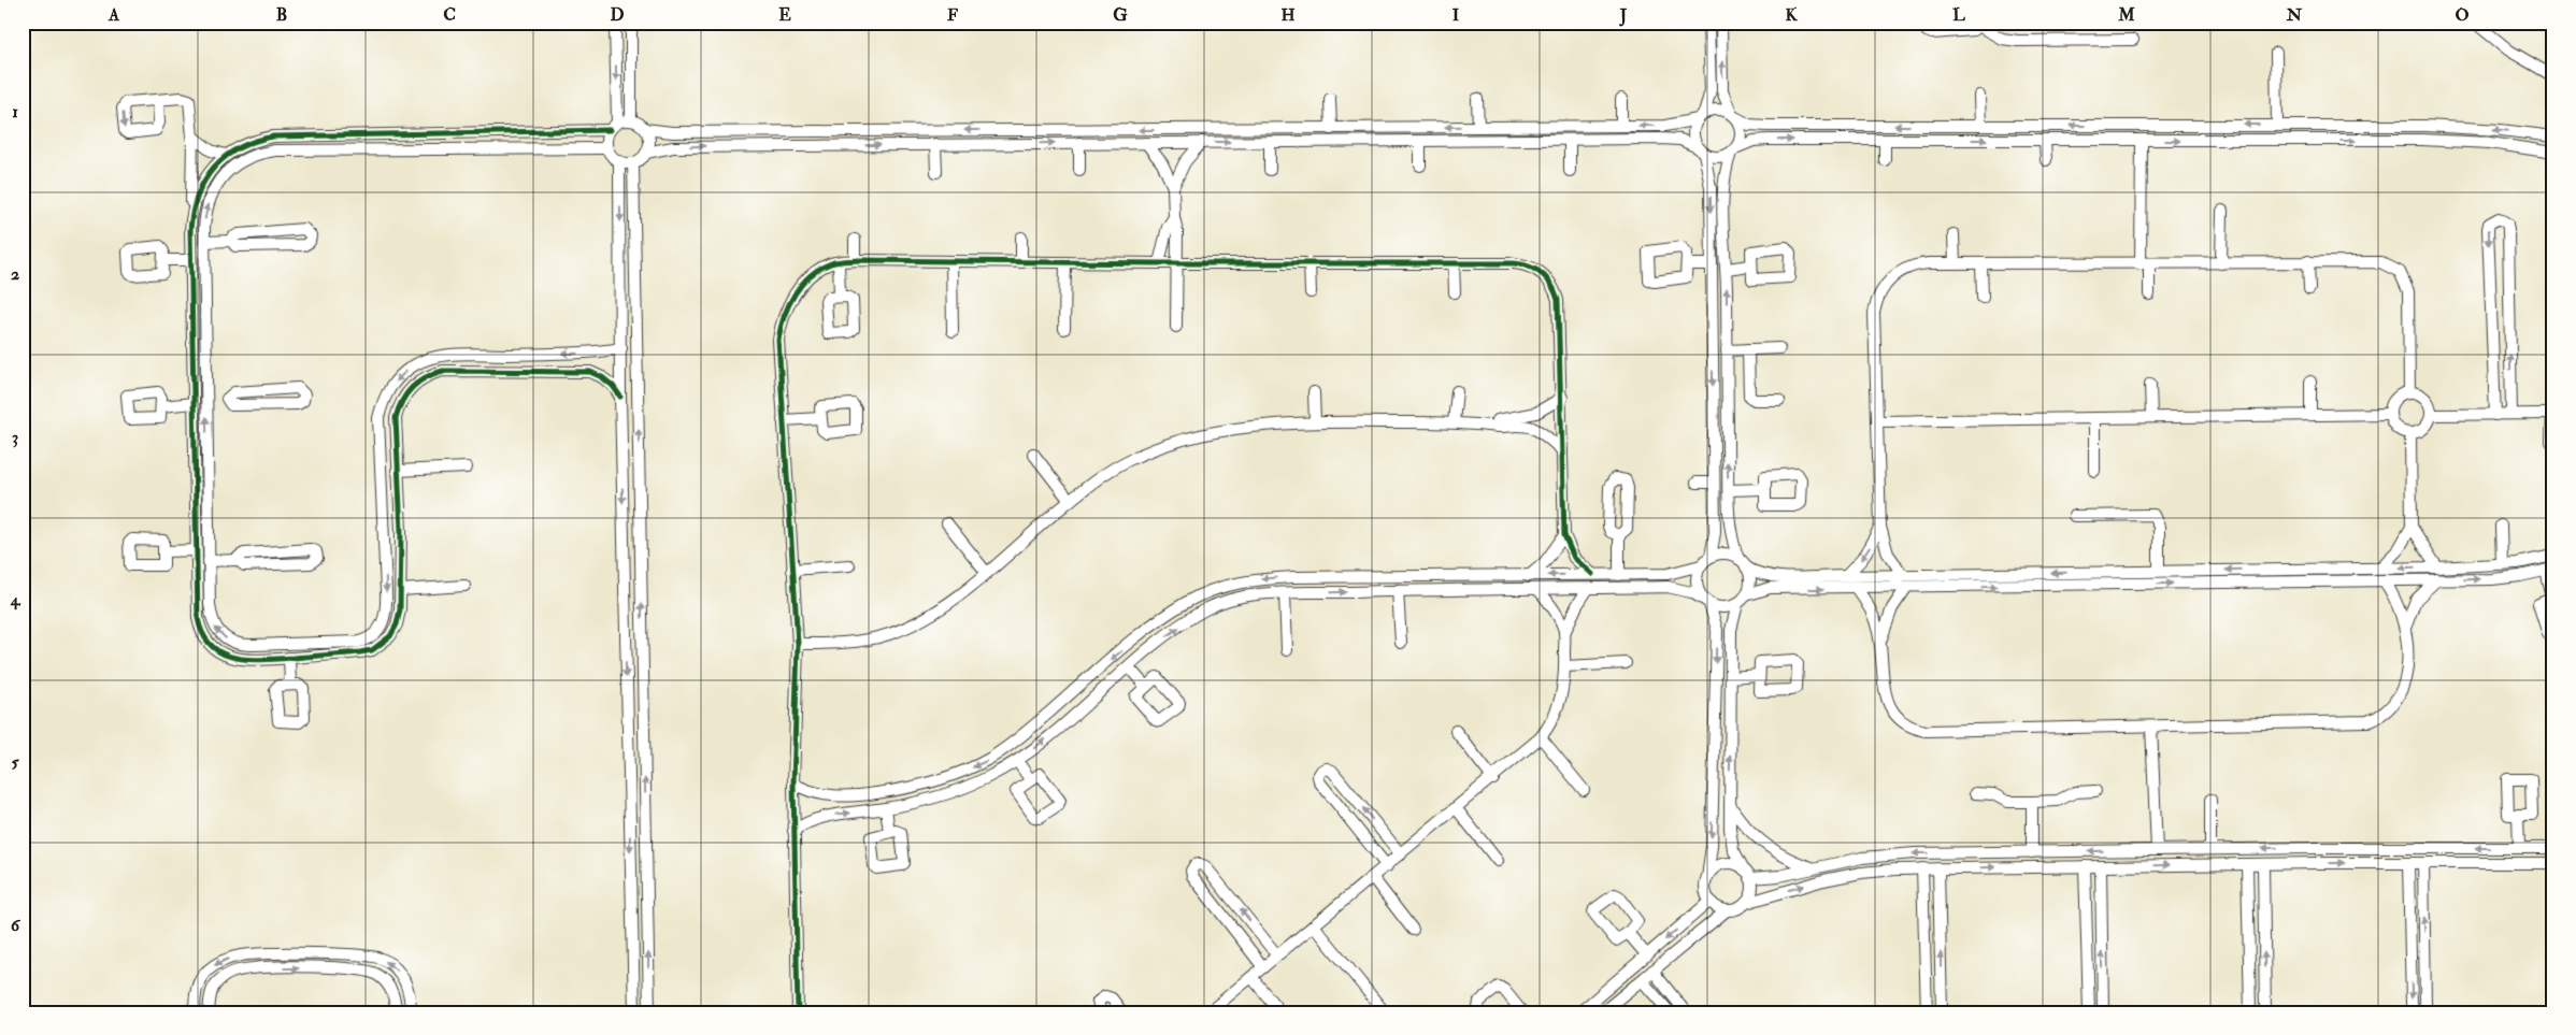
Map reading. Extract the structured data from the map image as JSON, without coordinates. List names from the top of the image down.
{
  "grid": {
    "columns": [
      "A",
      "B",
      "C",
      "D",
      "E",
      "F",
      "G",
      "H",
      "I",
      "J",
      "K",
      "L",
      "M",
      "N",
      "O"
    ],
    "rows": [
      "1",
      "2",
      "3",
      "4",
      "5",
      "6"
    ]
  }
}
